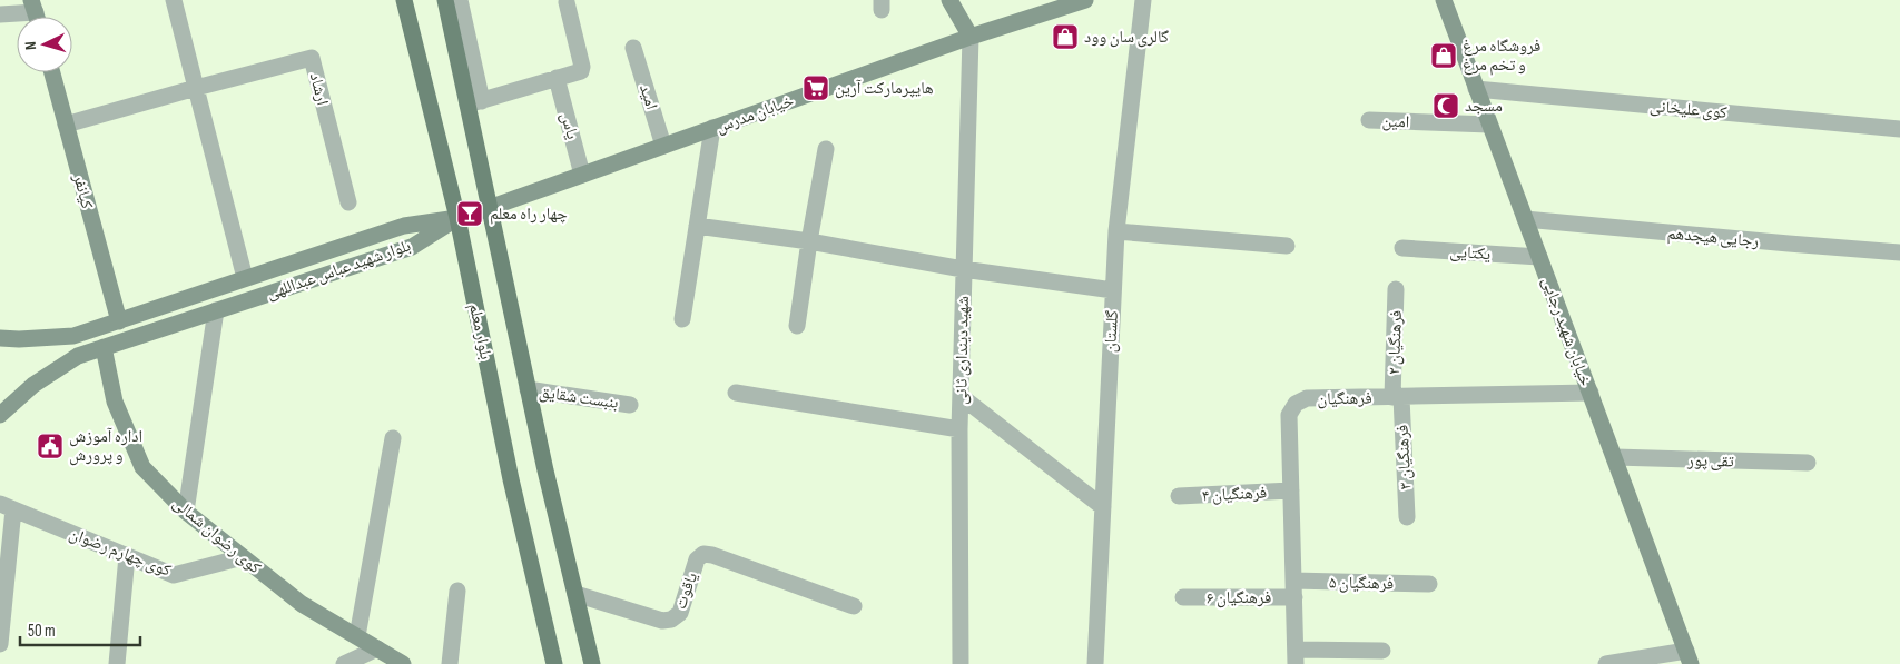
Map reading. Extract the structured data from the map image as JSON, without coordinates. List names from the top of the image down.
{
  "streets": {
    "main road": ["بلوار معلم"],
    "street": [
      "ارشاد",
      "امید",
      "کوی علیخانی",
      "خیابان مدرس",
      "امین",
      "یاس",
      "کیانفر",
      "رجایی هیجدهم",
      "یکتایی",
      "بلوار شهید عباس عبداللهی",
      "گلستان",
      "خیابان شهید رجایی",
      "فرهنگیان ۲",
      "شهید دینداری ثانی",
      "بنبست شقایق",
      "فرهنگیان",
      "فرهنگیان ۳",
      "تقی پور",
      "فرهنگیان ۴",
      "کوی رضوان شمالی",
      "کوی چهارم رضوان",
      "فرهنگیان ۵",
      "یاقوت",
      "فرهنگیان ۶"
    ]
  },
  "crossings": [
    ["ارشاد", "کیانفر"],
    ["امید", "خیابان مدرس"],
    ["کوی علیخانی", "خیابان شهید رجایی"],
    ["خیابان مدرس", "یاس"],
    ["خیابان مدرس", "بلوار معلم"],
    ["خیابان مدرس", "شهید دینداری ثانی"],
    ["امین", "خیابان شهید رجایی"],
    ["کیانفر", "بلوار شهید عباس عبداللهی"],
    ["رجایی هیجدهم", "خیابان شهید رجایی"],
    ["یکتایی", "خیابان شهید رجایی"],
    ["بلوار شهید عباس عبداللهی", "بلوار معلم"],
    ["بلوار شهید عباس عبداللهی", "کوی رضوان شمالی"],
    ["بلوار معلم", "بنبست شقایق"],
    ["بلوار معلم", "یاقوت"],
    ["خیابان شهید رجایی", "فرهنگیان"],
    ["خیابان شهید رجایی", "تقی پور"],
    ["فرهنگیان ۲", "فرهنگیان"],
    ["فرهنگیان ۲", "فرهنگیان ۳"],
    ["فرهنگیان", "فرهنگیان ۳"],
    ["فرهنگیان", "فرهنگیان ۴"],
    ["فرهنگیان", "فرهنگیان ۵"],
    ["فرهنگیان", "فرهنگیان ۶"],
    ["کوی رضوان شمالی", "کوی چهارم رضوان"],
    ["فرهنگیان ۵", "فرهنگیان ۶"]
  ],
  "places": {
    "shop": ["گالری سان وود", "فروشگاه مرغ و تخم مرغ"],
    "supermarket": ["هایپرمارکت آرین"],
    "mosque": ["مسجد"],
    "bar": ["چهار راه معلم"],
    "public building": ["اداره آموزش و پرورش"]
  },
  "scale_bar": "50 m",
  "north": "left"
}
